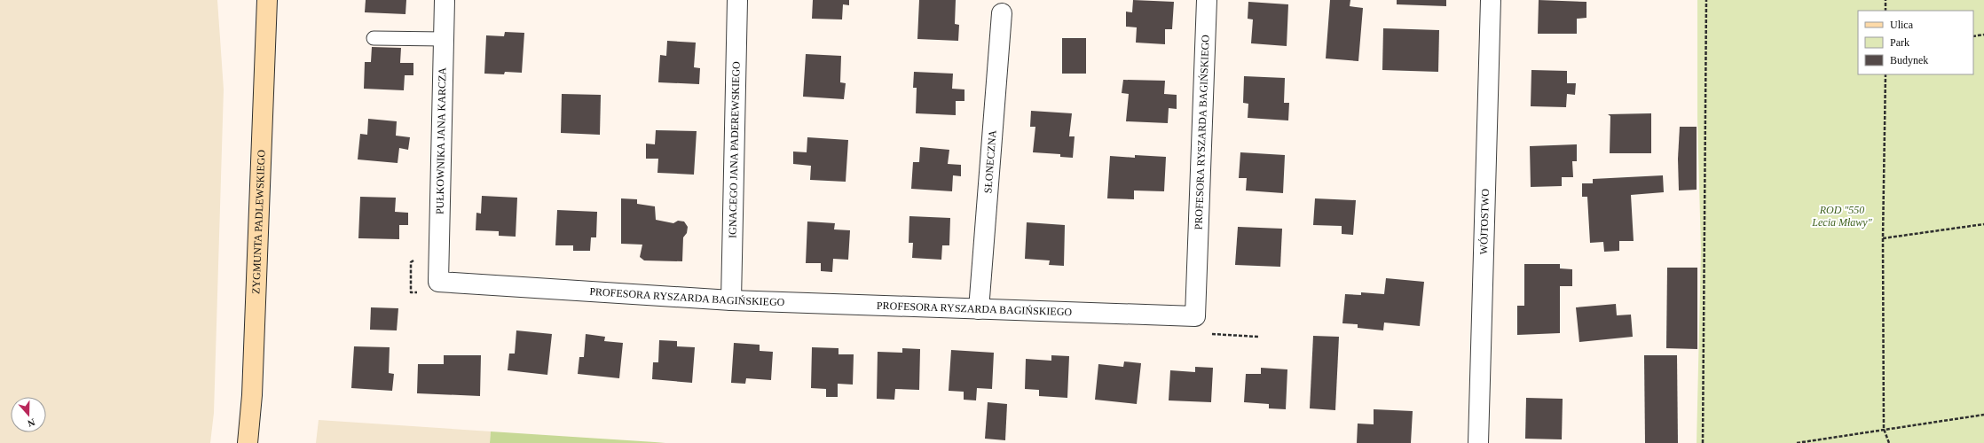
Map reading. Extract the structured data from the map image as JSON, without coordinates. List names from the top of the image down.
{
  "streets": {
    "street": [
      "PROFESORA RYSZARDA BAGIŃSKIEGO",
      "PUŁKOWNIKA JANA KARCZA",
      "IGNACEGO JANA PADEREWSKIEGO",
      "SŁONECZNA",
      "ZYGMUNTA PADLEWSKIEGO",
      "WÓJTOSTWO"
    ]
  },
  "crossings": [
    ["PROFESORA RYSZARDA BAGIŃSKIEGO", "PUŁKOWNIKA JANA KARCZA"],
    ["PROFESORA RYSZARDA BAGIŃSKIEGO", "IGNACEGO JANA PADEREWSKIEGO"],
    ["PROFESORA RYSZARDA BAGIŃSKIEGO", "SŁONECZNA"]
  ],
  "parks": ["ROD \"550 Lecia Mławy\""],
  "legend": ["Ulica", "Park", "Budynek"],
  "north": "bottom"
}
